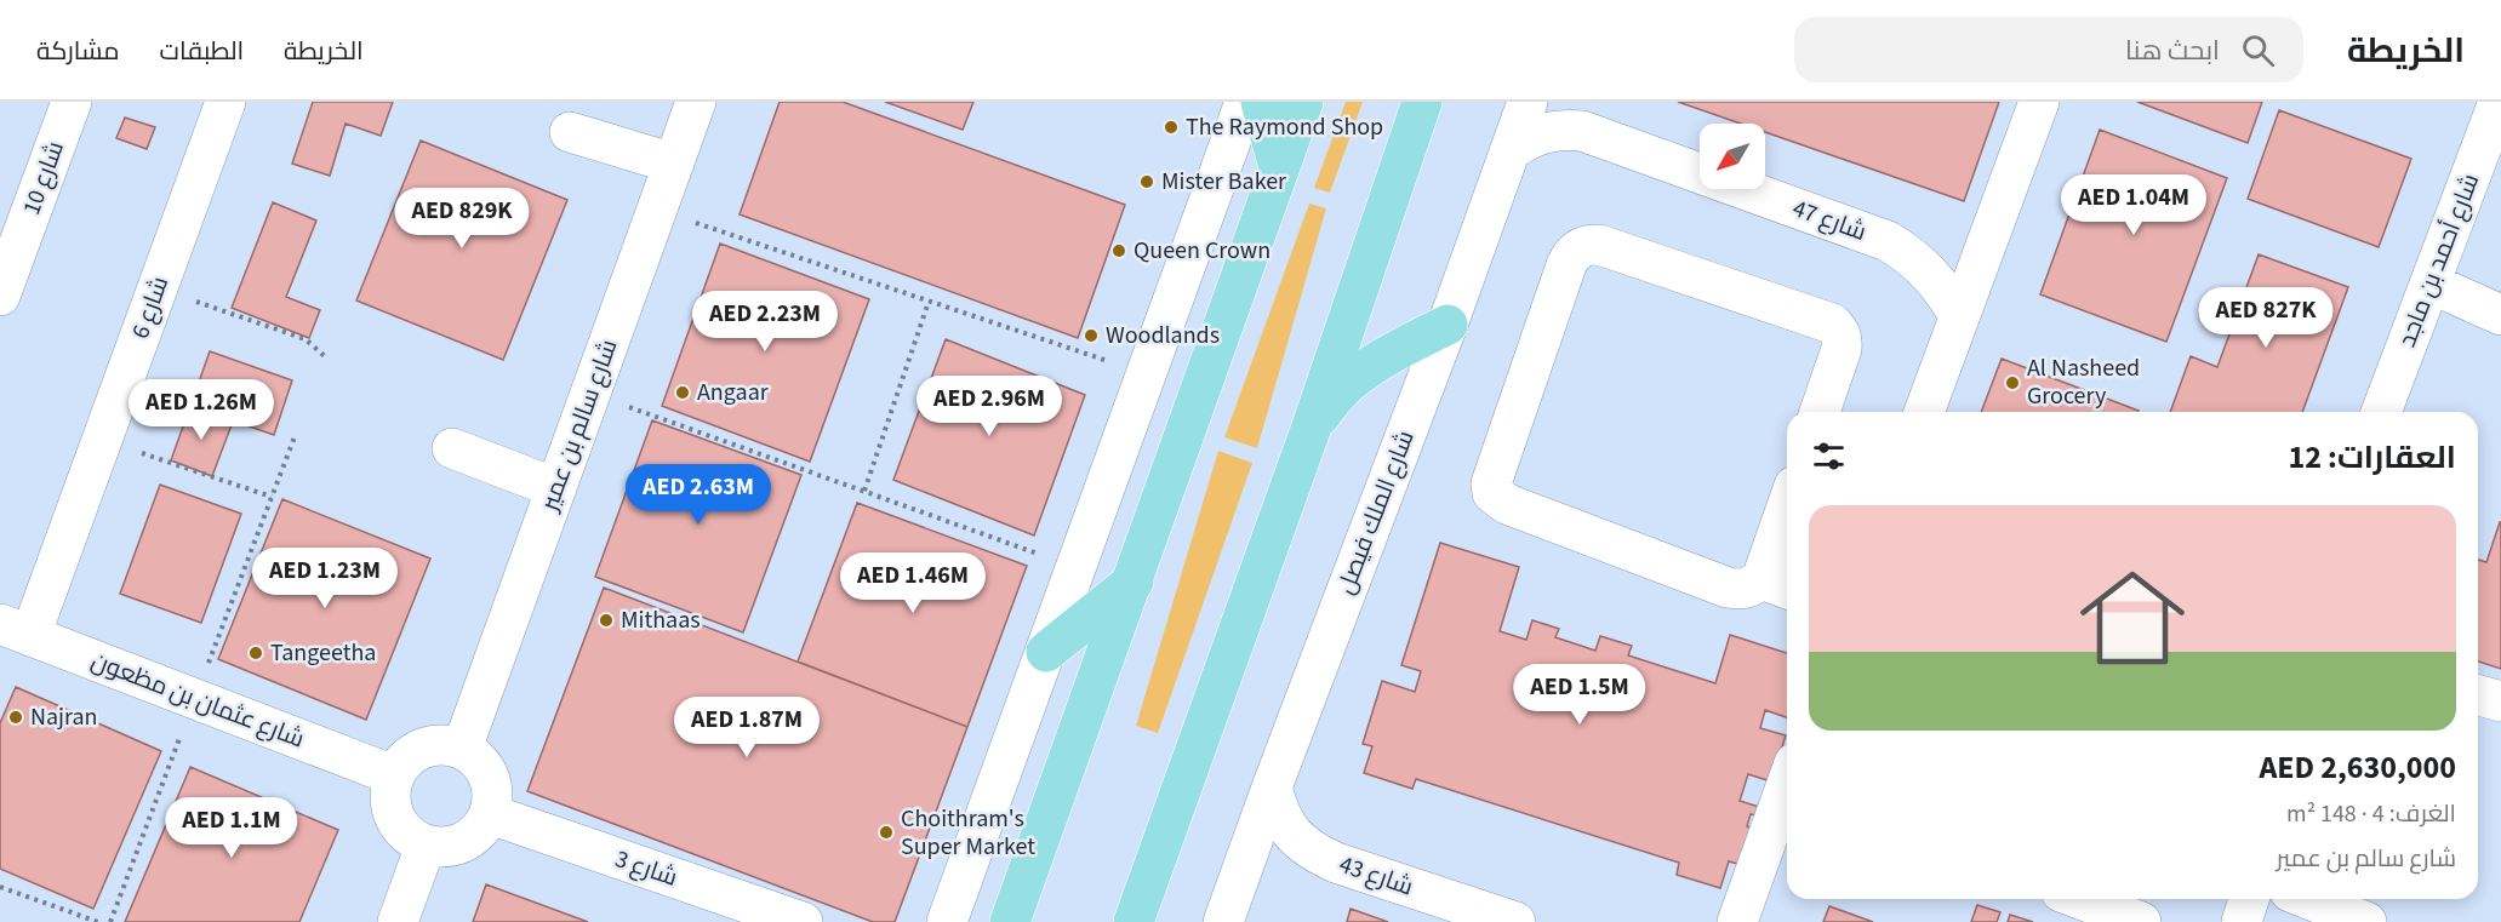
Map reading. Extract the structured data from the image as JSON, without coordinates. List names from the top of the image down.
{
  "streets": {
    "street": [
      "شارع 10",
      "شارع 47",
      "شارع أحمد بن ماجد",
      "شارع 6",
      "شارع سالم بن عمير",
      "شارع الملك فيصل",
      "شارع عثمان بن مظعون",
      "شارع 3",
      "شارع 43"
    ]
  },
  "crossings": [
    ["شارع 47", "شارع الملك فيصل"],
    ["شارع 6", "شارع عثمان بن مظعون"],
    ["شارع سالم بن عمير", "شارع عثمان بن مظعون"],
    ["شارع سالم بن عمير", "شارع 3"],
    ["شارع الملك فيصل", "شارع 43"],
    ["شارع عثمان بن مظعون", "شارع 3"]
  ],
  "places": [
    "The Raymond Shop",
    "Mister Baker",
    "Queen Crown",
    "Woodlands",
    "Al Nasheed Grocery",
    "Angaar",
    "Mithaas",
    "Tangeetha",
    "Najran",
    "Choithram's Super Market"
  ],
  "north": "bottom left",
  "page": {
    "header": "الخريطة",
    "search": "ابحث هنا",
    "nav": ["الخريطة", "الطبقات", "مشاركة"],
    "price": [
      "AED 1.04M",
      "AED 829K",
      "AED 827K",
      "AED 2.23M",
      "AED 2.96M",
      "AED 1.26M",
      "AED 2.63M",
      "AED 1.23M",
      "AED 1.46M",
      "AED 1.5M",
      "AED 1.87M",
      "AED 1.1M"
    ],
    "heading": "العقارات: 12",
    "list": [
      {
        "name": "AED 2,630,000",
        "note": "الغرف: 4 · 148 m² · شارع سالم بن عمير"
      }
    ]
  }
}
